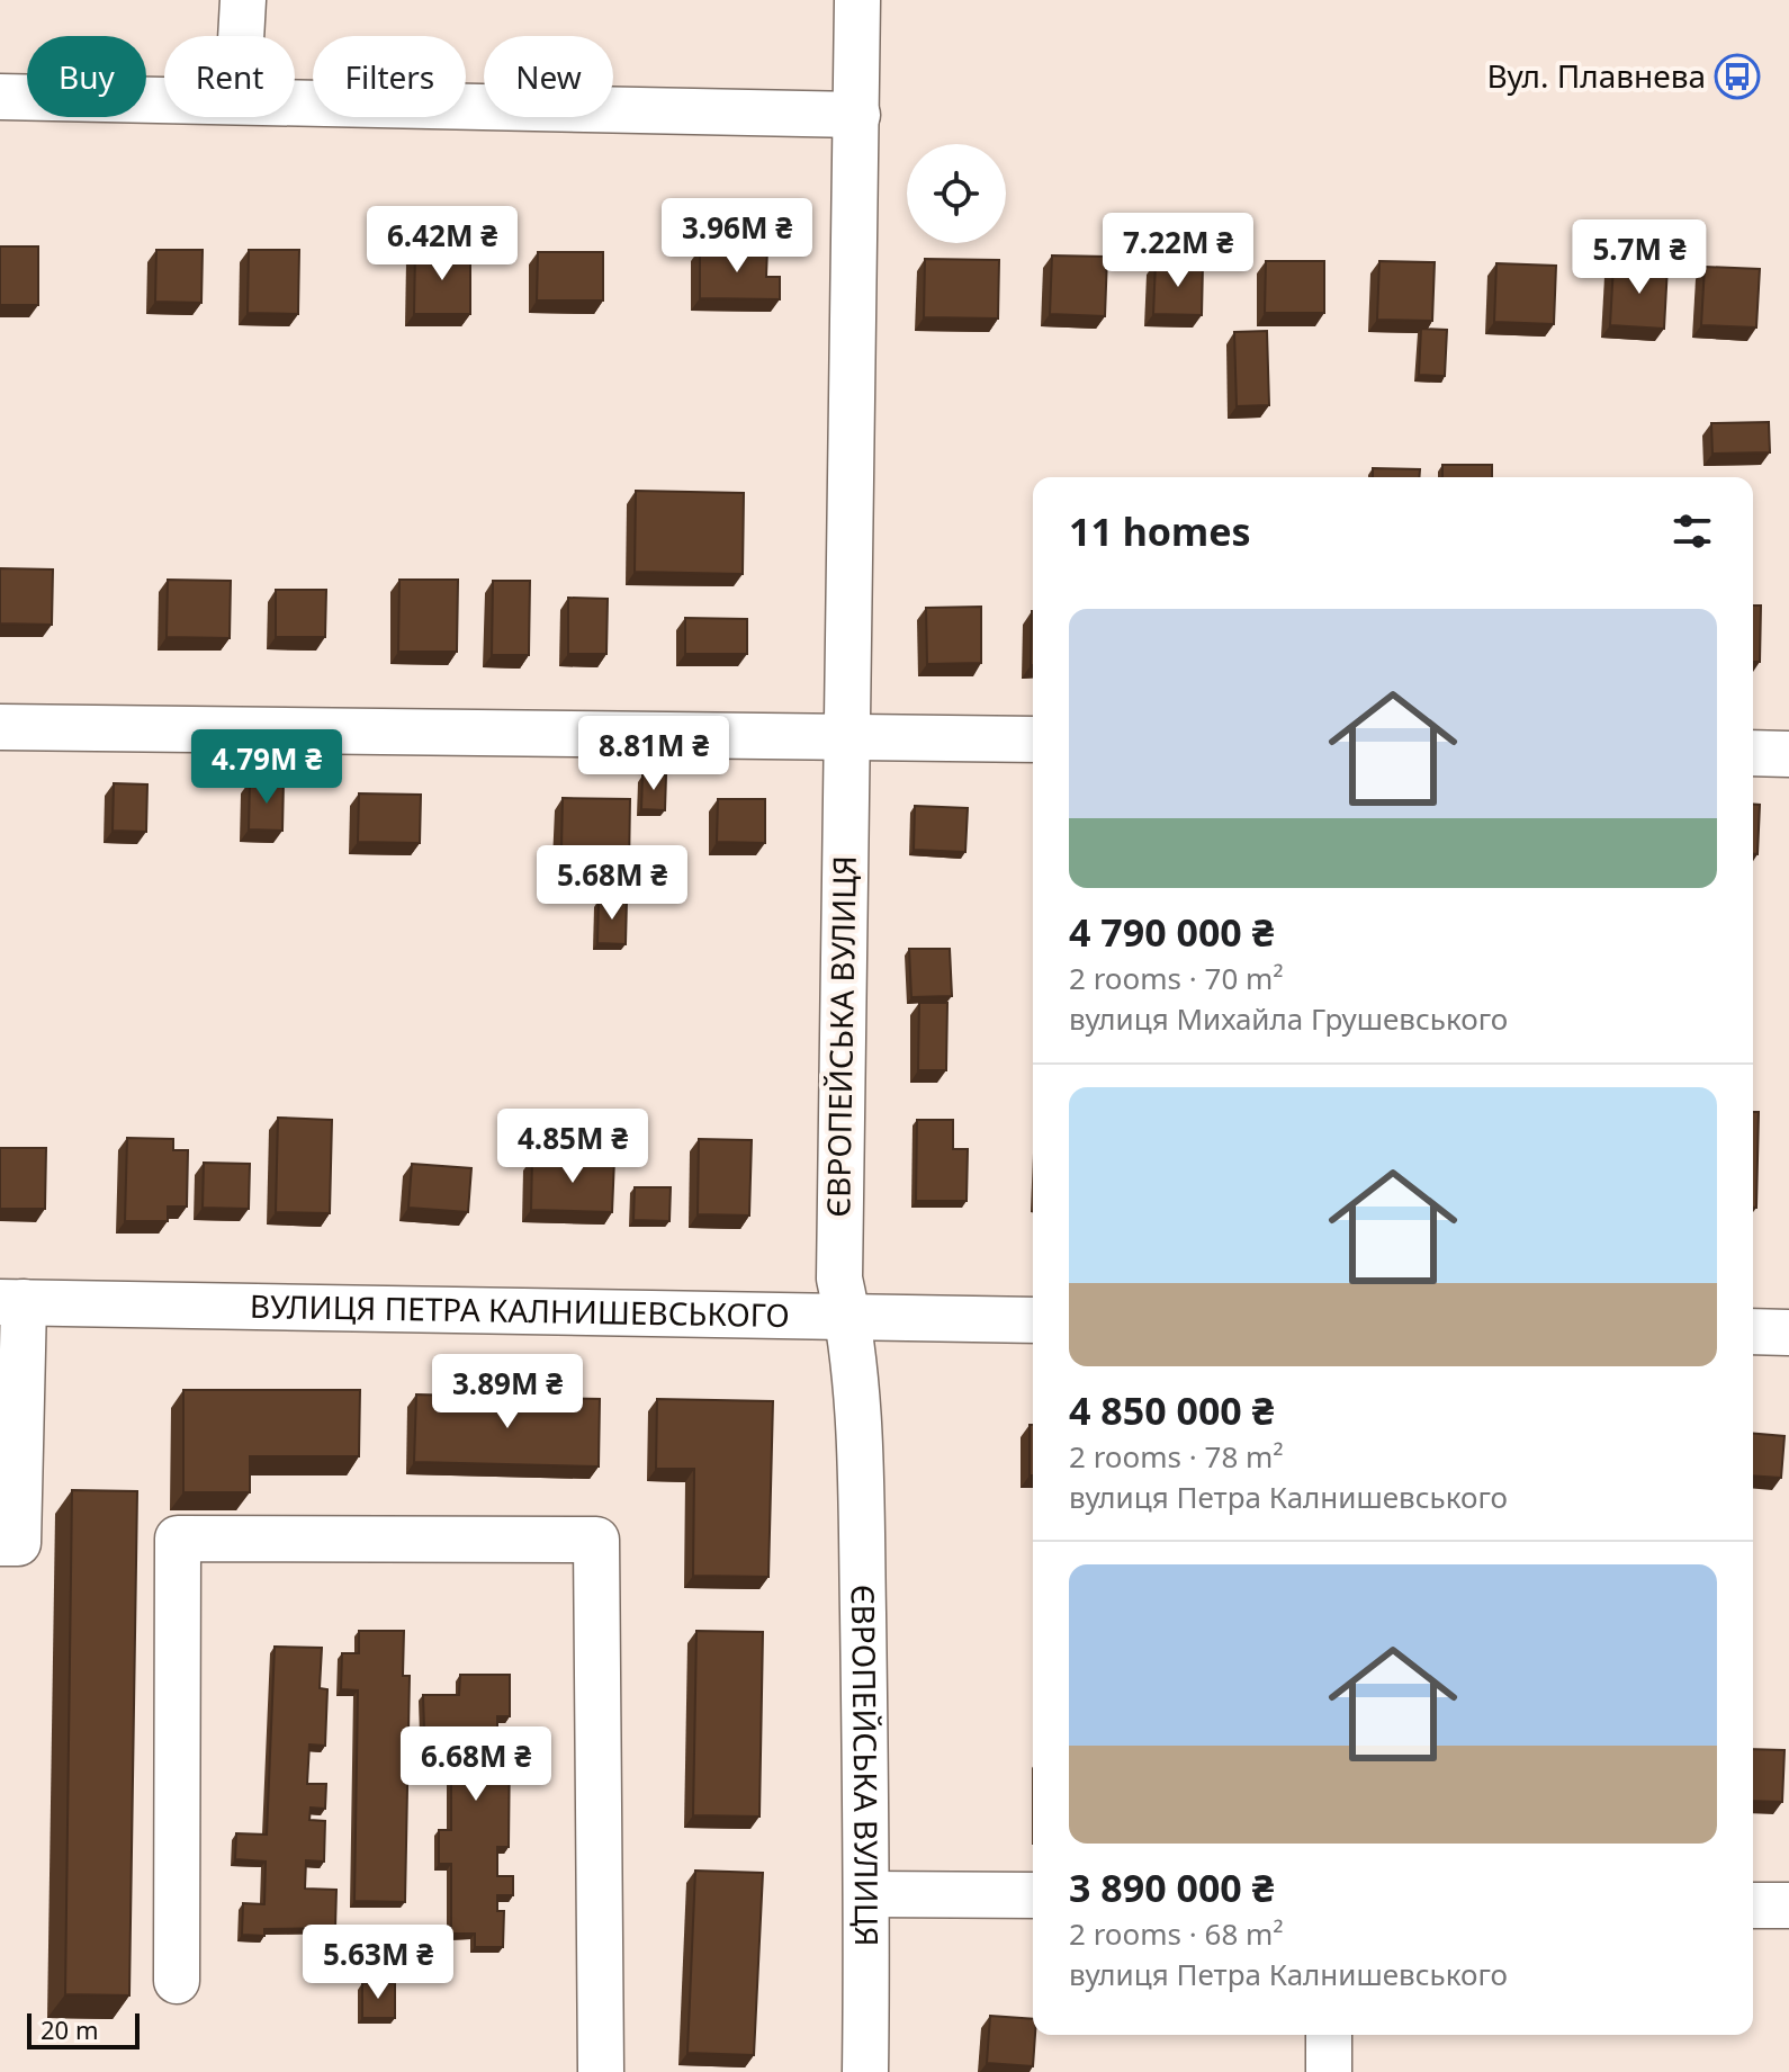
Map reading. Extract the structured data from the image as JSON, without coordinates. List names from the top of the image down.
{
  "streets": {
    "street": ["ЄВРОПЕЙСЬКА ВУЛИЦЯ", "ВУЛИЦЯ ПЕТРА КАЛНИШЕВСЬКОГО"]
  },
  "crossings": [
    ["ЄВРОПЕЙСЬКА ВУЛИЦЯ", "ВУЛИЦЯ ПЕТРА КАЛНИШЕВСЬКОГО"]
  ],
  "places": {
    "bus stop": ["Вул. Плавнева"]
  },
  "scale_bar": "20 m",
  "page": {
    "chip": [
      "Buy",
      "Rent",
      "Filters",
      "New"
    ],
    "price": [
      "3.96M ₴",
      "6.42M ₴",
      "7.22M ₴",
      "5.7M ₴",
      "8.81M ₴",
      "4.79M ₴",
      "5.68M ₴",
      "4.85M ₴",
      "3.89M ₴",
      "6.68M ₴",
      "5.63M ₴"
    ],
    "heading": "11 homes",
    "list": [
      {
        "name": "4 790 000 ₴",
        "note": "2 rooms · 70 m² · вулиця Михайла Грушевського"
      },
      {
        "name": "4 850 000 ₴",
        "note": "2 rooms · 78 m² · вулиця Петра Калнишевського"
      },
      {
        "name": "3 890 000 ₴",
        "note": "2 rooms · 68 m² · вулиця Петра Калнишевського"
      }
    ],
    "scale": "20 m"
  }
}
